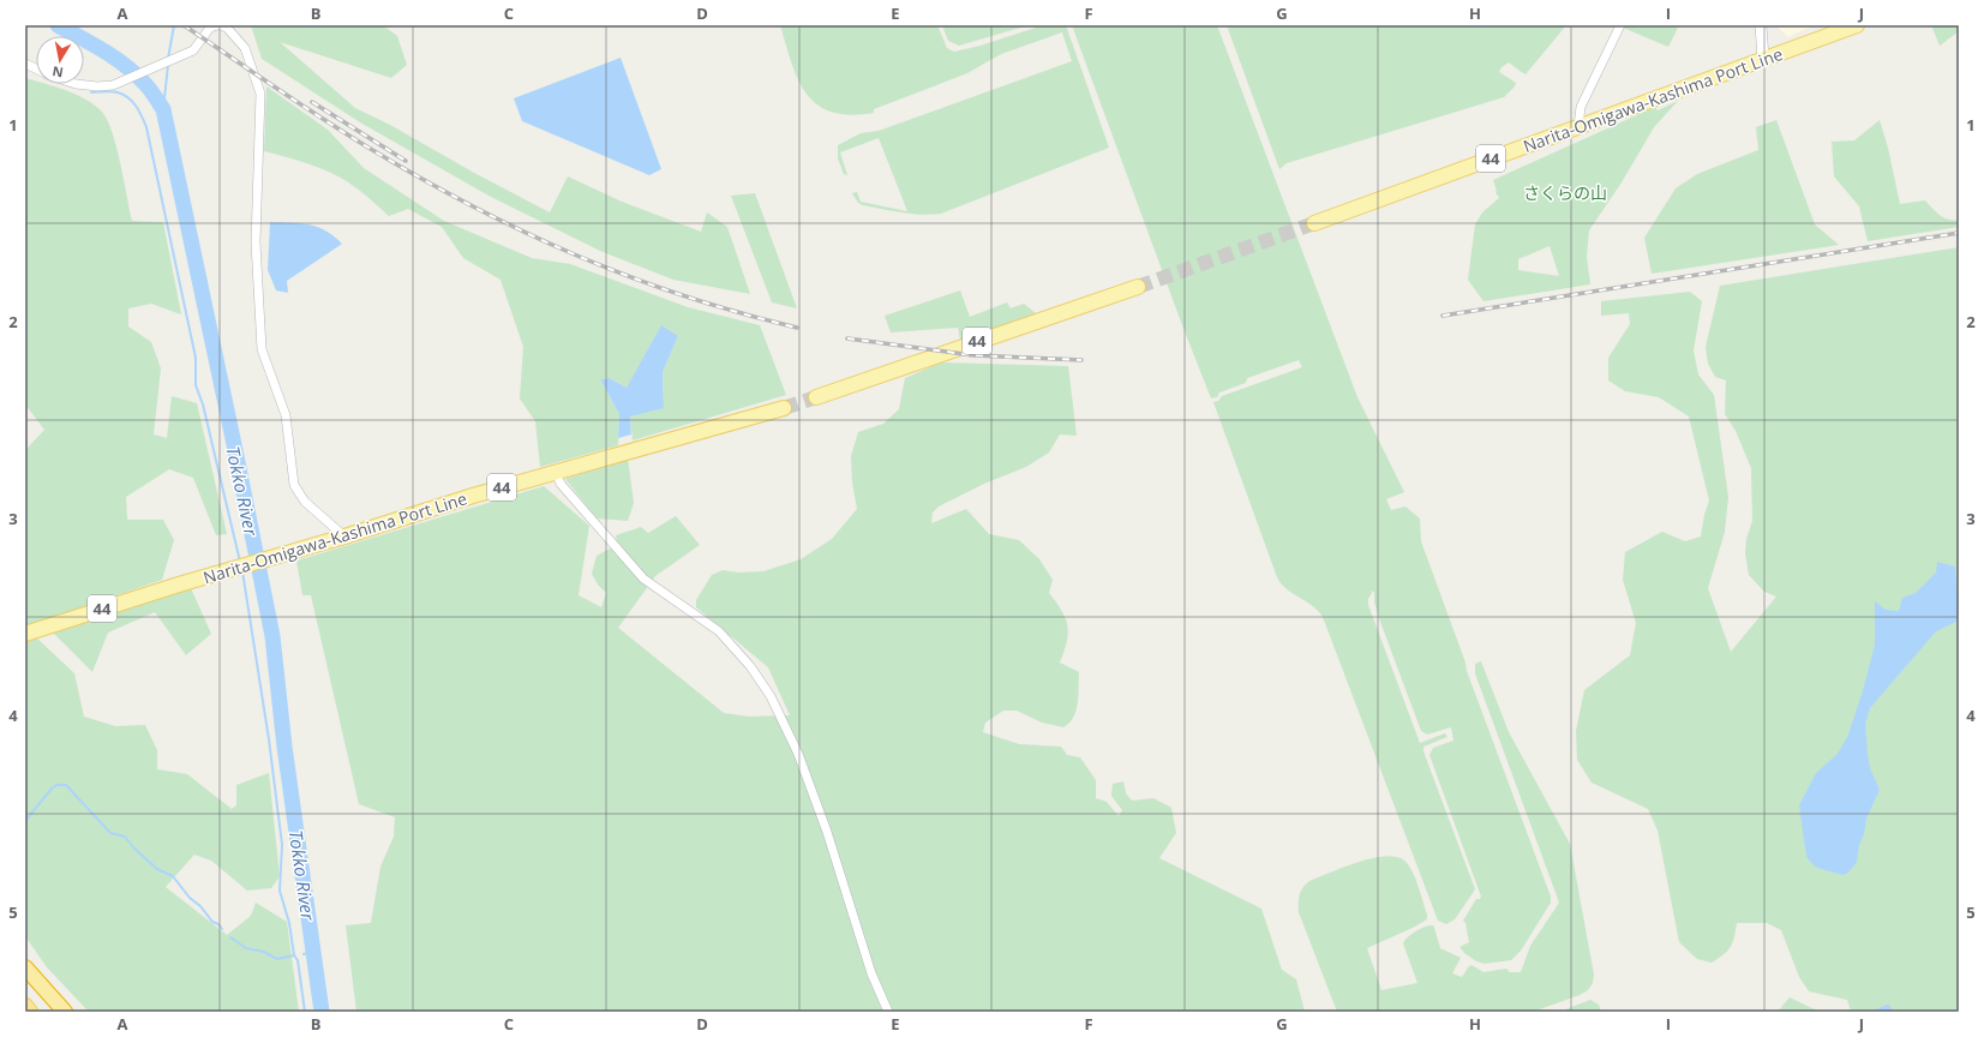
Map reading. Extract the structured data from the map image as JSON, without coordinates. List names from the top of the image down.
{
  "streets": {
    "main road": ["Narita-Omigawa-Kashima Port Line", "44"]
  },
  "water": ["Tokko River"],
  "parks": ["さくらの山"],
  "north": "bottom",
  "grid": {
    "columns": [
      "A",
      "B",
      "C",
      "D",
      "E",
      "F",
      "G",
      "H",
      "I",
      "J"
    ],
    "rows": [
      "1",
      "2",
      "3",
      "4",
      "5"
    ]
  }
}
